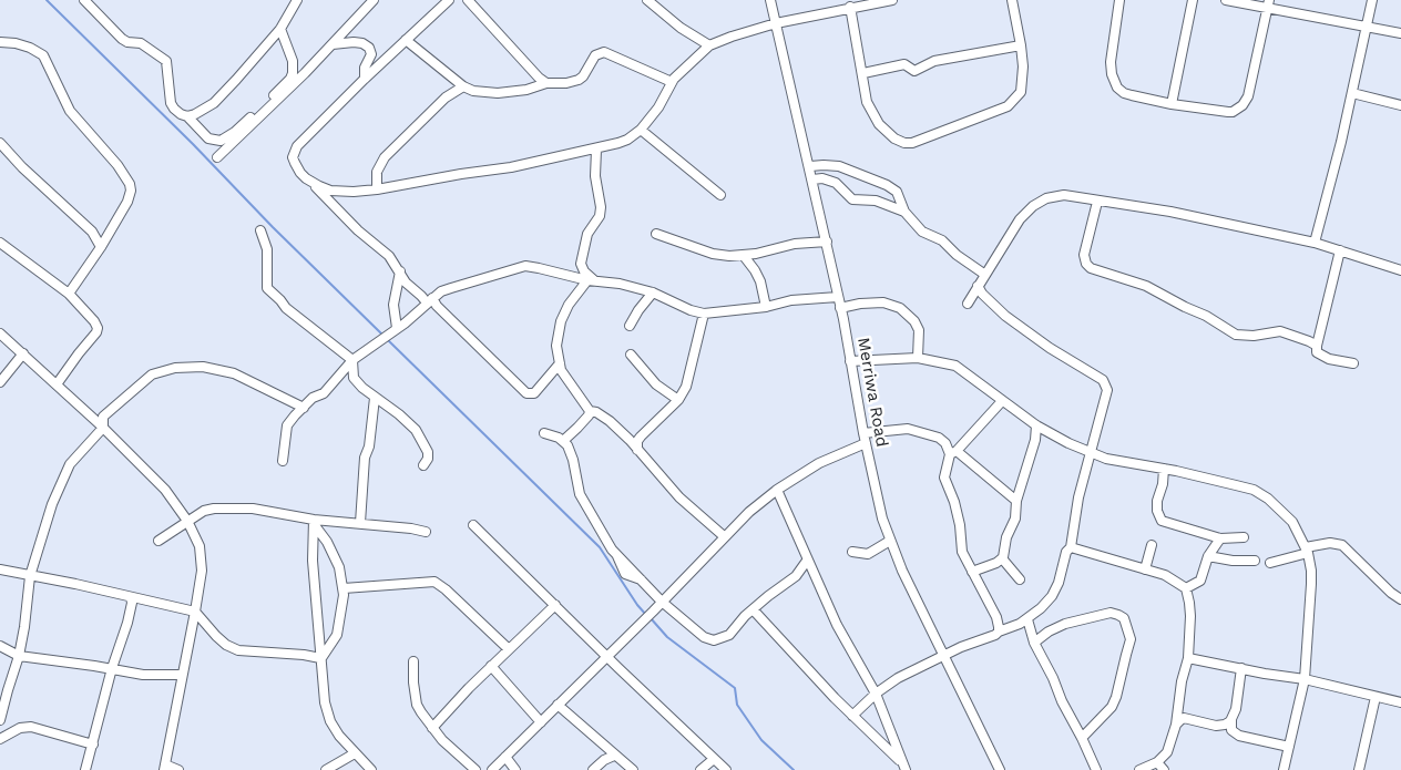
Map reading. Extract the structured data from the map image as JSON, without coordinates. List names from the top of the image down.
{
  "streets": {
    "street": ["Merriwa Road"]
  }
}
